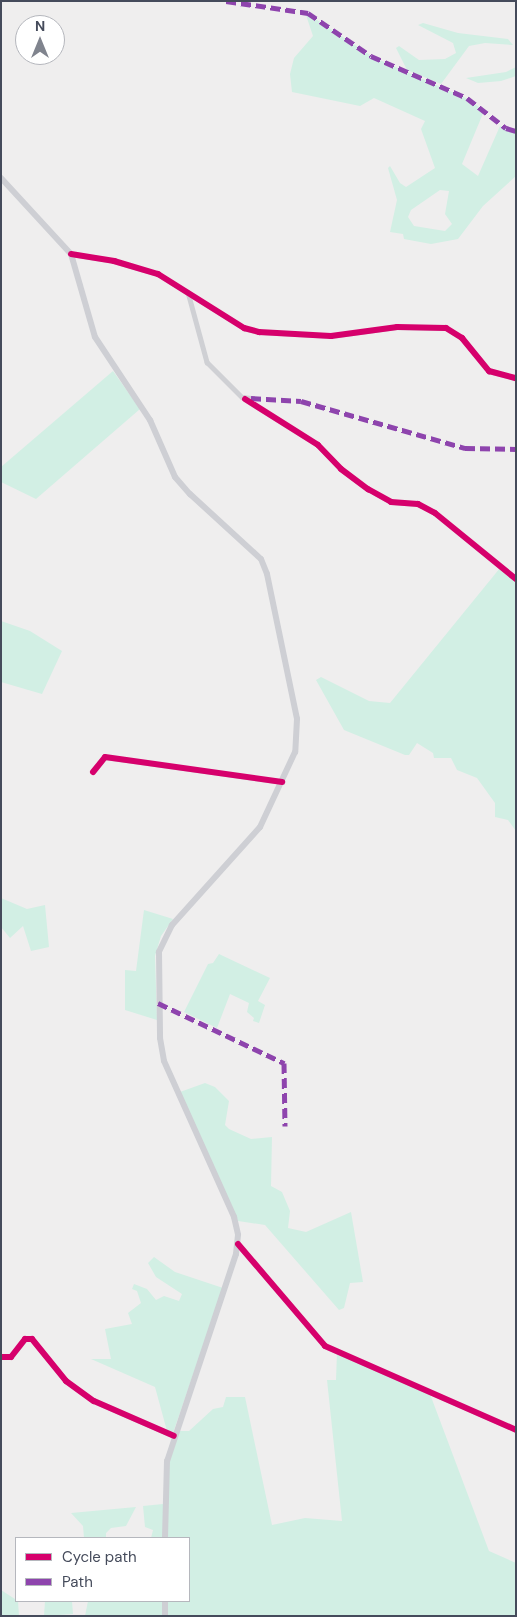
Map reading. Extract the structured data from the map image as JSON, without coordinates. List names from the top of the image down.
{
  "legend": ["Cycle path", "Path"],
  "north": "top"
}
